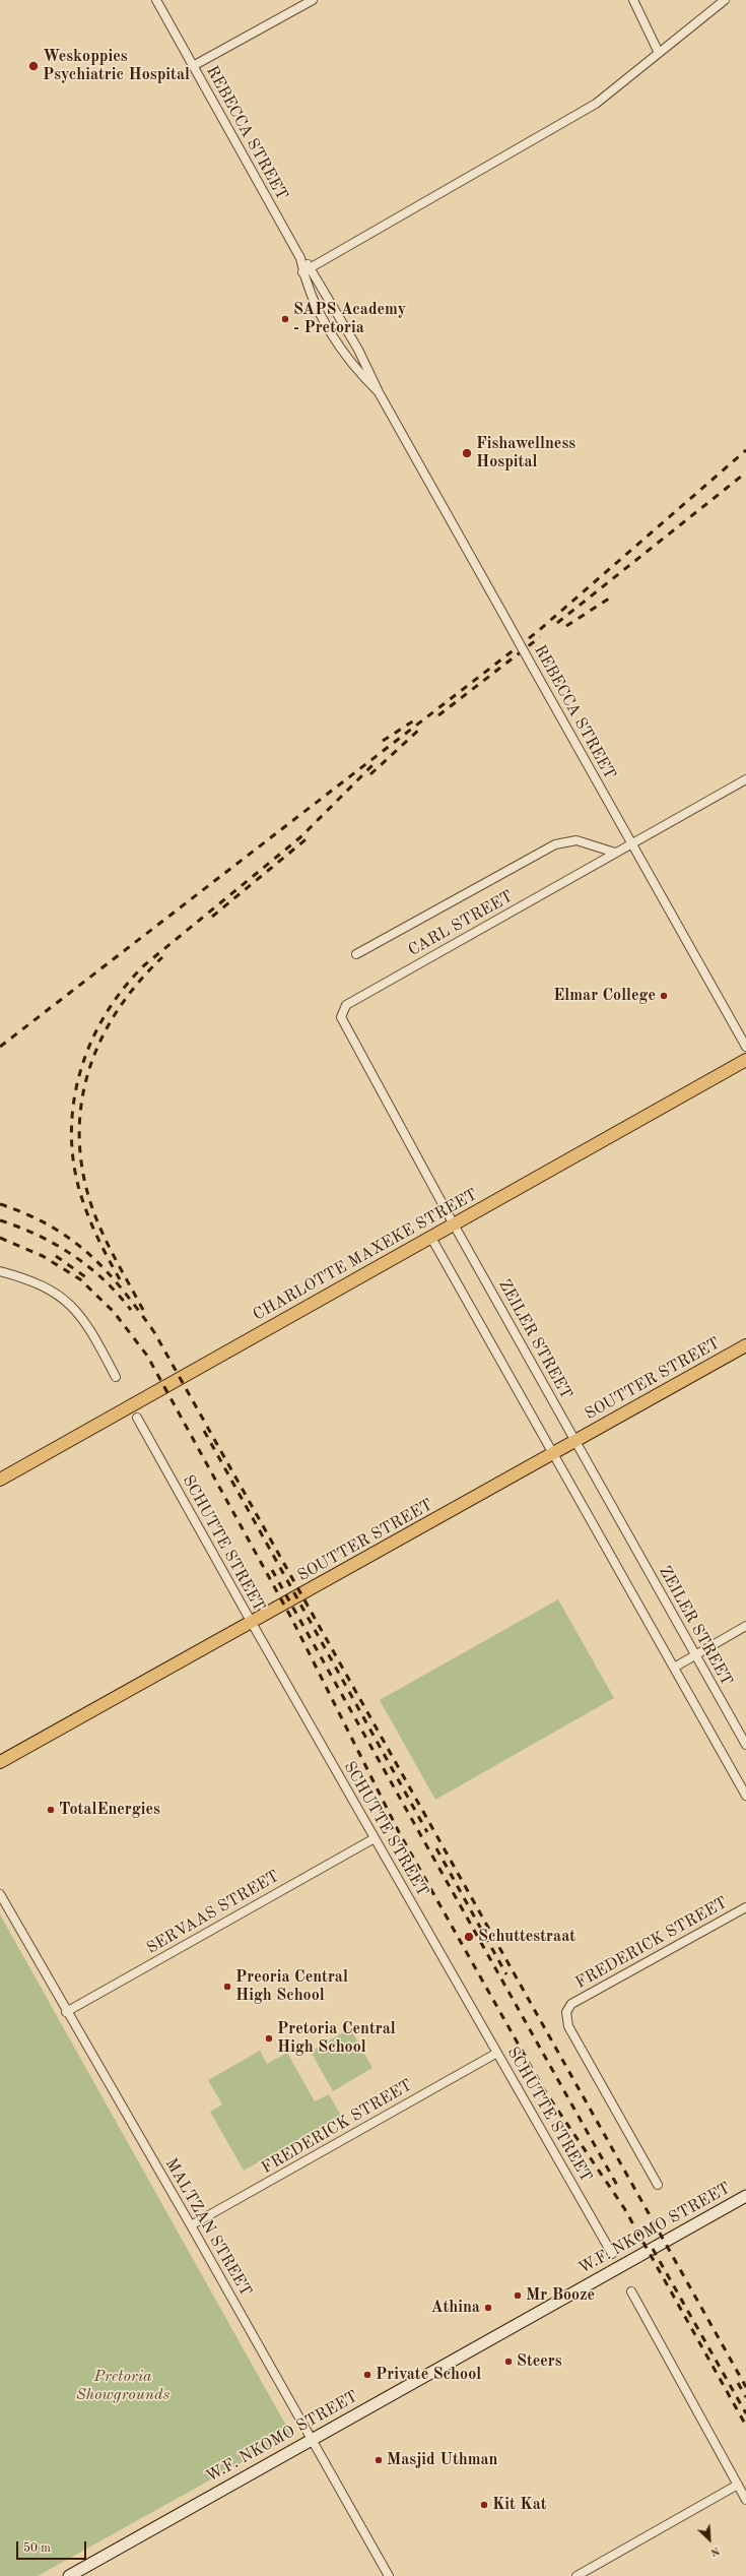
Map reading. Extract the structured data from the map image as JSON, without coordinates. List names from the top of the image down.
{
  "streets": {
    "main road": ["CHARLOTTE MAXEKE STREET", "SOUTTER STREET", "W.F. NKOMO STREET"],
    "street": [
      "REBECCA STREET",
      "CARL STREET",
      "ZEILER STREET",
      "SCHUTTE STREET",
      "SERVAAS STREET",
      "FREDERICK STREET",
      "MALTZAN STREET"
    ]
  },
  "crossings": [
    ["REBECCA STREET", "CARL STREET"],
    ["CARL STREET", "ZEILER STREET"],
    ["CHARLOTTE MAXEKE STREET", "ZEILER STREET"],
    ["ZEILER STREET", "SOUTTER STREET"],
    ["SOUTTER STREET", "SCHUTTE STREET"],
    ["SCHUTTE STREET", "SERVAAS STREET"],
    ["SCHUTTE STREET", "FREDERICK STREET"],
    ["SERVAAS STREET", "MALTZAN STREET"],
    ["FREDERICK STREET", "MALTZAN STREET"],
    ["MALTZAN STREET", "W.F. NKOMO STREET"]
  ],
  "parks": ["Pretoria Showgrounds"],
  "places": [
    "Weskoppies Psychiatric Hospital",
    "SAPS Academy - Pretoria",
    "Fishawellness Hospital",
    "Elmar College",
    "TotalEnergies",
    "Schuttestraat",
    "Preoria Central High School",
    "Pretoria Central High School",
    "Mr Booze",
    "Athina",
    "Steers",
    "Private School",
    "Masjid Uthman",
    "Kit Kat"
  ],
  "scale_bar": "50 m",
  "north": "bottom right"
}
